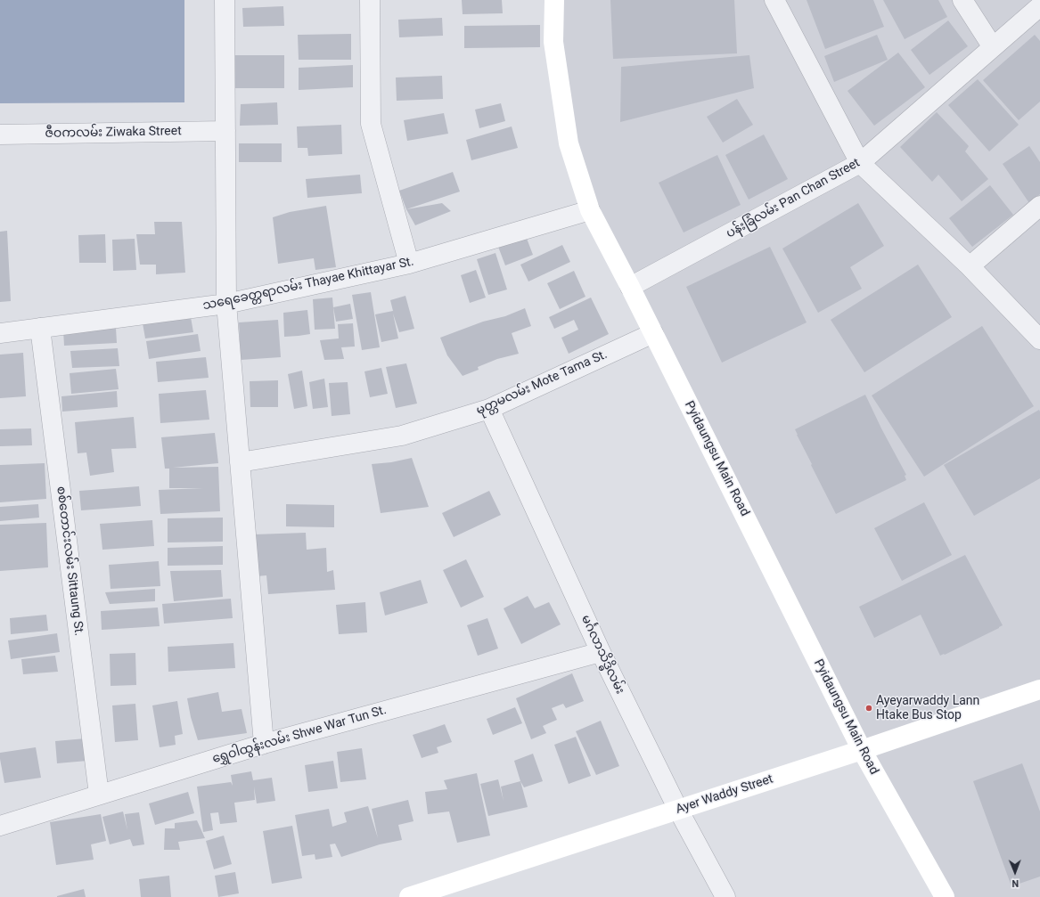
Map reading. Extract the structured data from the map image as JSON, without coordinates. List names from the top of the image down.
{
  "streets": {
    "main road": ["Pyidaungsu Main Road", "Ayer Waddy Street"],
    "street": [
      "ဇီဝကလမ်း Ziwaka Street",
      "ပန်းခြံလမ်း Pan Chan Street",
      "သရေခေတ္တရာလမ်း Thayae Khittayar St.",
      "မုတ္တမလမ်း Mote Tama St.",
      "စစ်တောင်းလမ်း Sittaung St.",
      "မင်္ဂလာသိဒ္ဓိလမ်း",
      "ရွှေဝါထွန်းလမ်း Shwe War Tun St."
    ]
  },
  "crossings": [
    ["ပန်းခြံလမ်း Pan Chan Street", "Pyidaungsu Main Road"],
    ["သရေခေတ္တရာလမ်း Thayae Khittayar St.", "Pyidaungsu Main Road"],
    ["သရေခေတ္တရာလမ်း Thayae Khittayar St.", "စစ်တောင်းလမ်း Sittaung St."],
    ["မုတ္တမလမ်း Mote Tama St.", "Pyidaungsu Main Road"],
    ["မုတ္တမလမ်း Mote Tama St.", "မင်္ဂလာသိဒ္ဓိလမ်း"],
    ["Pyidaungsu Main Road", "Ayer Waddy Street"],
    ["စစ်တောင်းလမ်း Sittaung St.", "ရွှေဝါထွန်းလမ်း Shwe War Tun St."],
    ["မင်္ဂလာသိဒ္ဓိလမ်း", "ရွှေဝါထွန်းလမ်း Shwe War Tun St."],
    ["မင်္ဂလာသိဒ္ဓိလမ်း", "Ayer Waddy Street"]
  ],
  "places": ["Ayeyarwaddy Lann Htake Bus Stop"],
  "north": "bottom"
}
